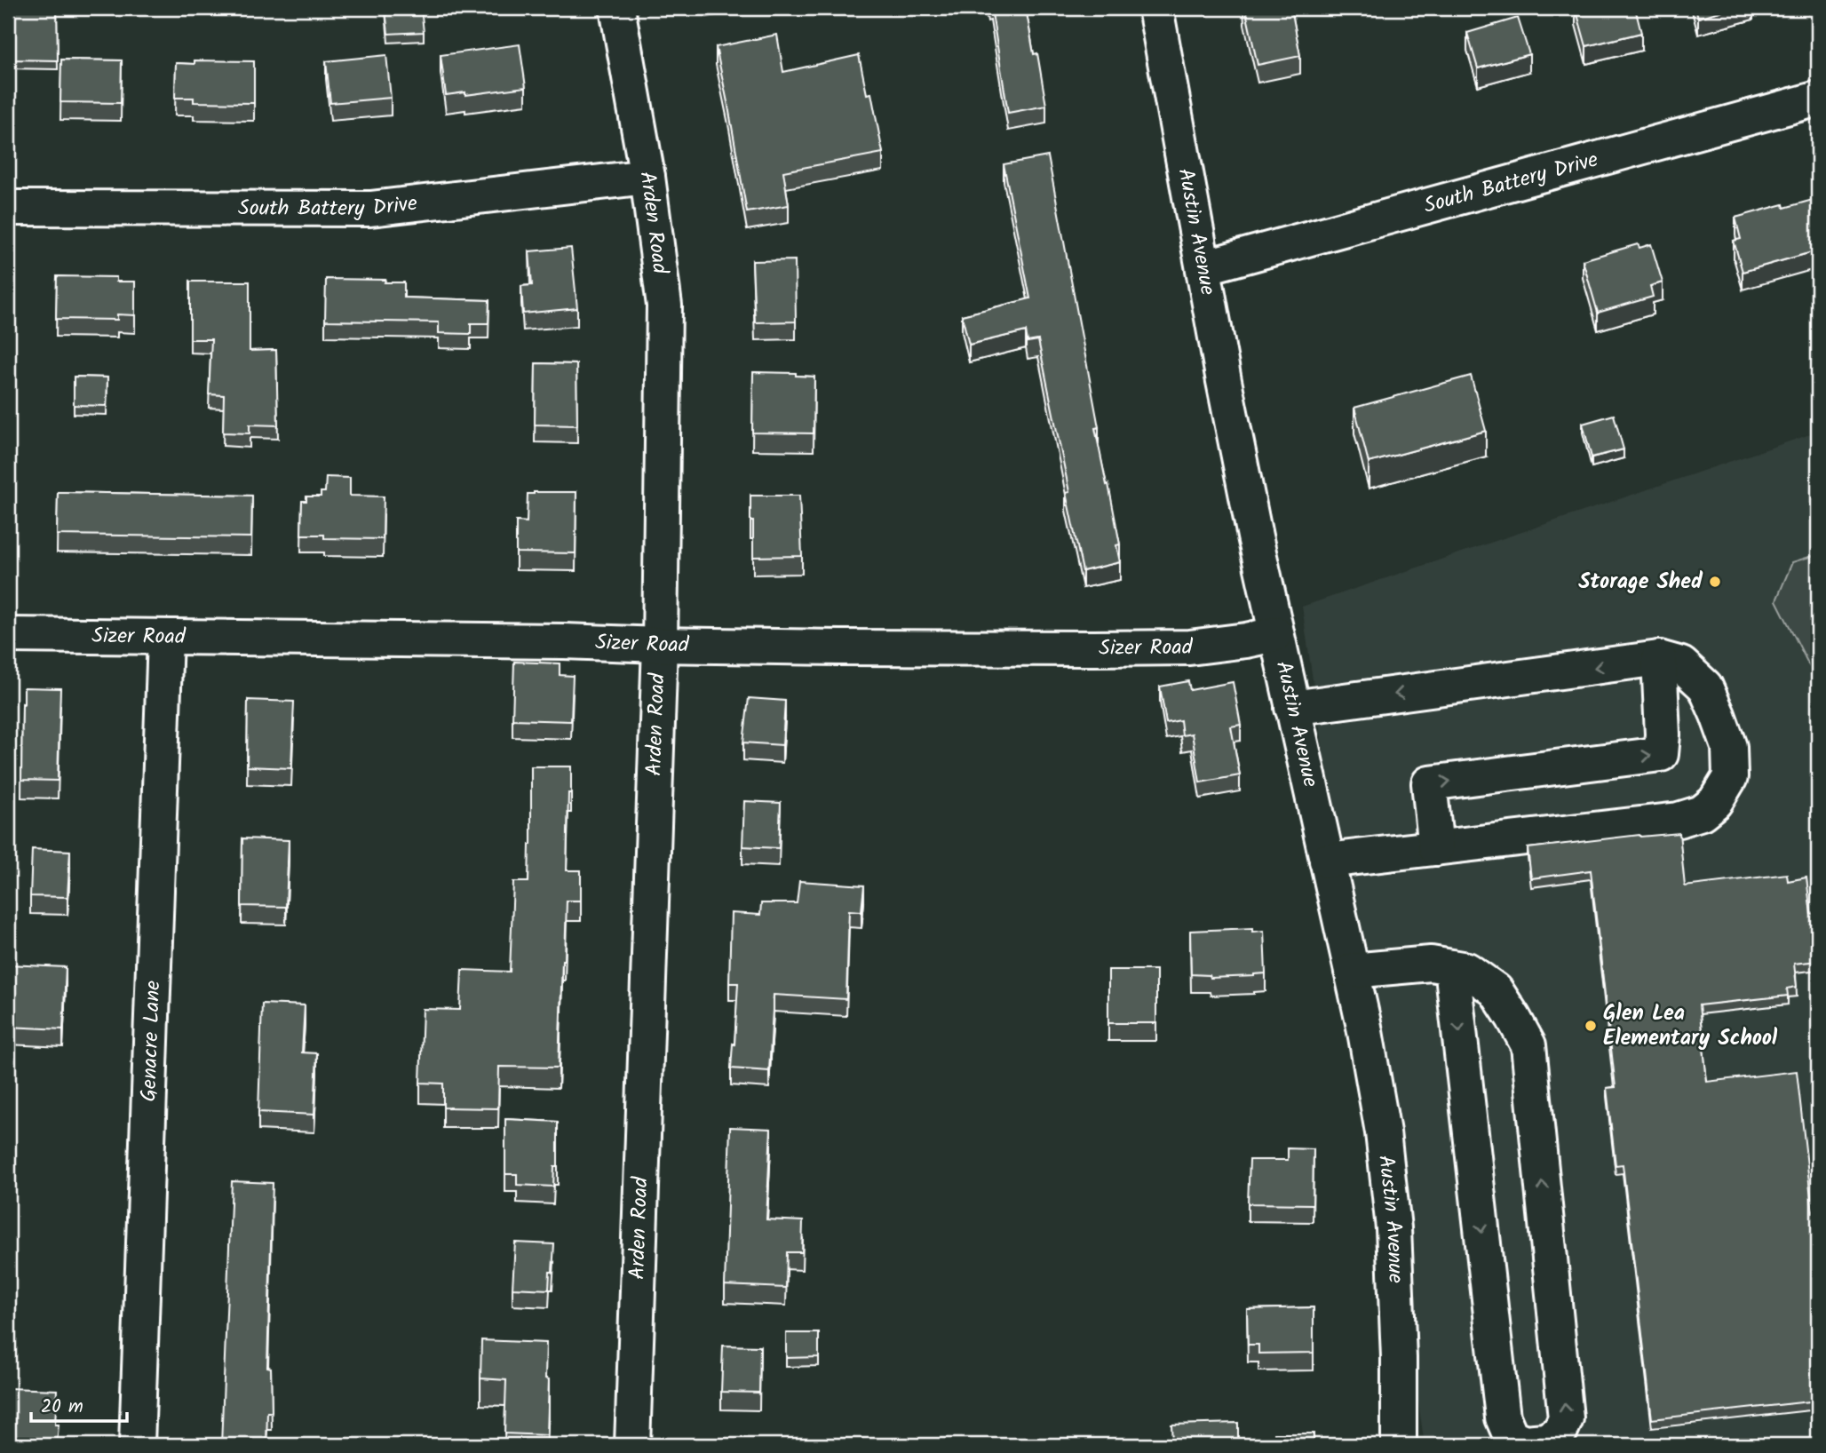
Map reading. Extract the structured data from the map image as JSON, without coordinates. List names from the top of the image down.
{
  "streets": {
    "street": [
      "South Battery Drive",
      "Arden Road",
      "Austin Avenue",
      "Sizer Road",
      "Genacre Lane"
    ]
  },
  "crossings": [
    ["South Battery Drive", "Arden Road"],
    ["South Battery Drive", "Austin Avenue"],
    ["Arden Road", "Sizer Road"],
    ["Austin Avenue", "Sizer Road"],
    ["Sizer Road", "Genacre Lane"]
  ],
  "places": ["Storage Shed", "Glen Lea Elementary School"],
  "scale_bar": "20 m"
}
